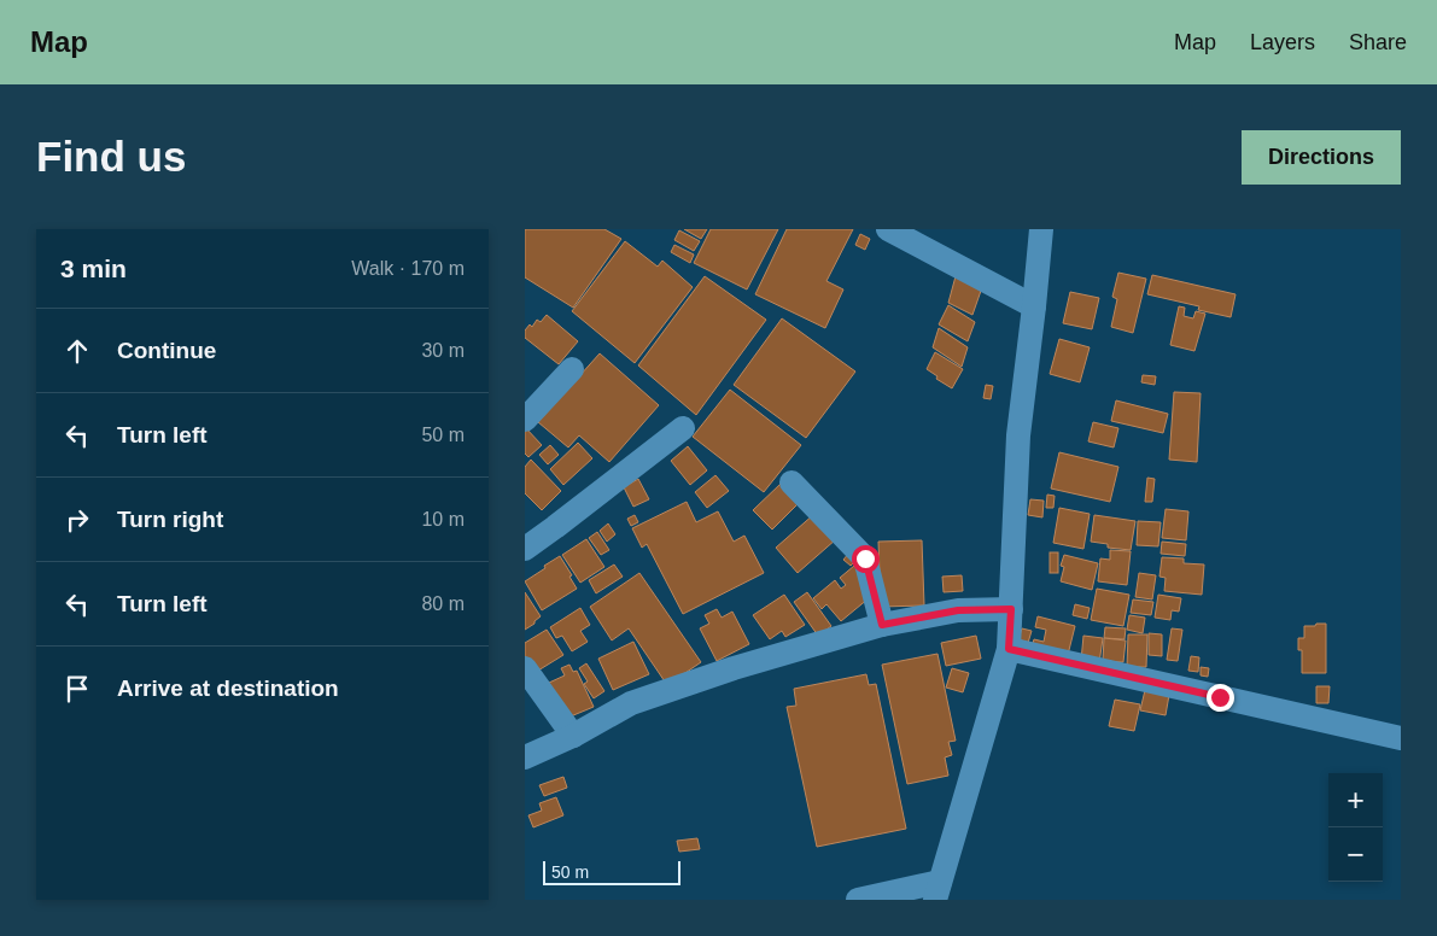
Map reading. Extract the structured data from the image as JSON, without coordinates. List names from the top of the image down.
{
  "scale_bar": "50 m",
  "page": {
    "header": "Map",
    "nav": ["Map", "Layers", "Share"],
    "buttons": "Directions",
    "title": "Find us",
    "heading": ["3 min", "Walk · 170 m"],
    "list": [
      ["Continue", "30 m"],
      ["Turn left", "50 m"],
      ["Turn right", "10 m"],
      ["Turn left", "80 m"],
      "Arrive at destination"
    ],
    "map_buttons": ["+", "−"],
    "scale": "50 m"
  }
}
